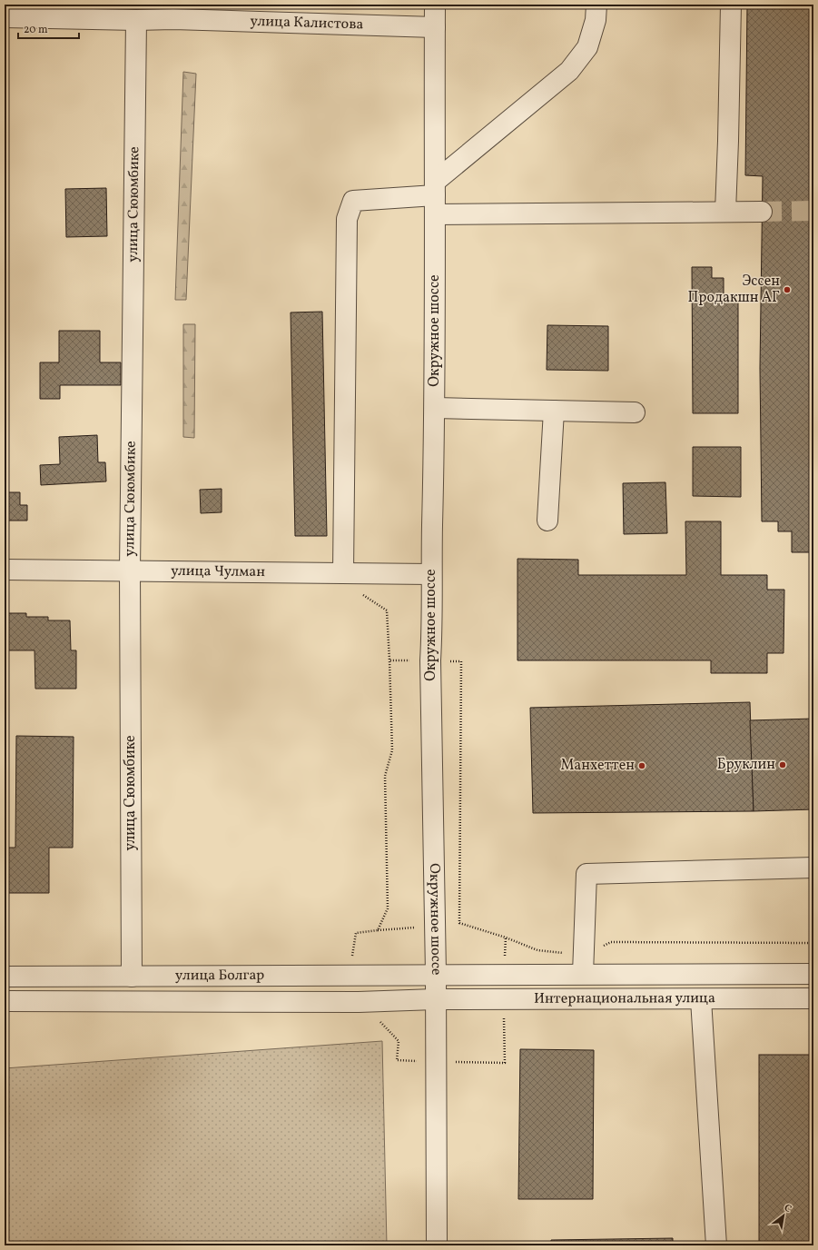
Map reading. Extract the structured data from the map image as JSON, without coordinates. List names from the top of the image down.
{
  "streets": {
    "street": [
      "улица Калистова",
      "улица Сююмбике",
      "Окружное шоссе",
      "улица Чулман",
      "улица Болгар",
      "Интернациональная улица"
    ]
  },
  "crossings": [
    ["улица Калистова", "улица Сююмбике"],
    ["улица Калистова", "Окружное шоссе"],
    ["улица Сююмбике", "улица Чулман"],
    ["улица Сююмбике", "улица Болгар"],
    ["Окружное шоссе", "улица Чулман"],
    ["Окружное шоссе", "улица Болгар"],
    ["Окружное шоссе", "Интернациональная улица"],
    ["улица Болгар", "Интернациональная улица"]
  ],
  "places": ["Эссен Продакшн АГ", "Бруклин", "Манхеттен"],
  "scale_bar": "20 m",
  "north": "top right"
}
